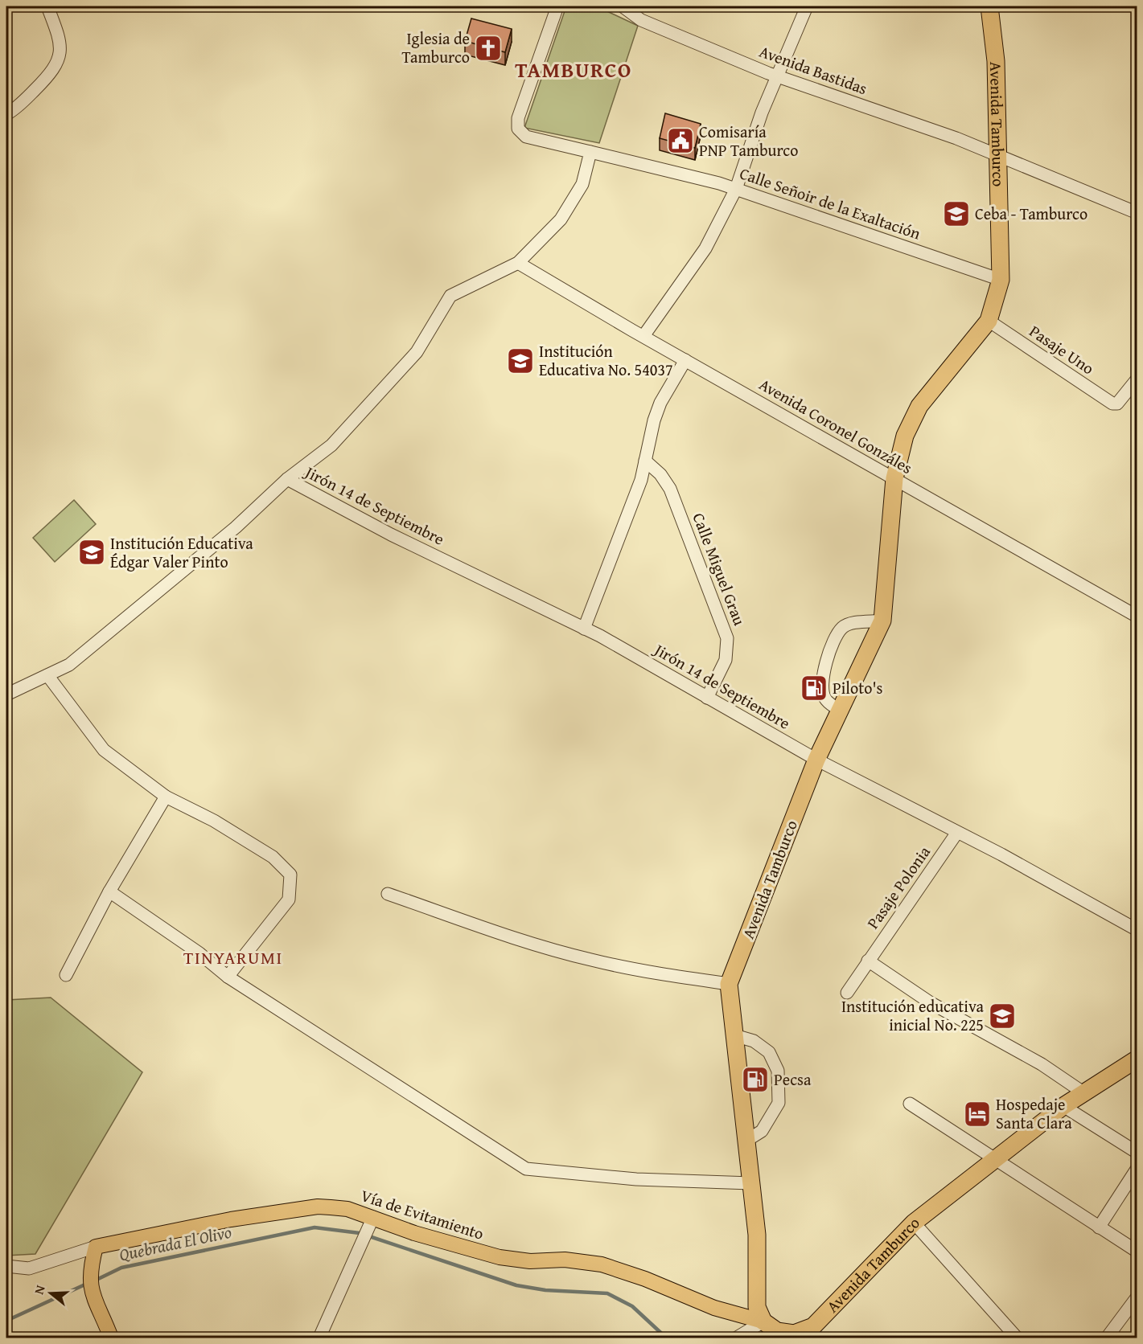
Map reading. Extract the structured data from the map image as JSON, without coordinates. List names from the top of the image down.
{
  "streets": {
    "highway": ["Avenida Tamburco"],
    "main road": ["Vía de Evitamiento"],
    "street": [
      "Avenida Bastidas",
      "Calle Señoir de la Exaltación",
      "Pasaje Uno",
      "Avenida Coronel Gonzáles",
      "Jirón 14 de Septiembre",
      "Calle Miguel Grau",
      "Pasaje Polonia"
    ]
  },
  "crossings": [
    ["Avenida Bastidas", "Avenida Tamburco"],
    ["Avenida Tamburco", "Calle Señoir de la Exaltación"],
    ["Avenida Tamburco", "Pasaje Uno"],
    ["Avenida Tamburco", "Avenida Coronel Gonzáles"],
    ["Avenida Tamburco", "Jirón 14 de Septiembre"],
    ["Avenida Tamburco", "Vía de Evitamiento"],
    ["Jirón 14 de Septiembre", "Calle Miguel Grau"],
    ["Jirón 14 de Septiembre", "Pasaje Polonia"]
  ],
  "districts": ["TAMBURCO", "TINYARUMI"],
  "water": ["Quebrada El Olivo"],
  "places": {
    "church": ["Iglesia de Tamburco"],
    "public building": ["Comisaría PNP Tamburco"],
    "school or university": [
      "Ceba - Tamburco",
      "Institución Educativa No. 54037",
      "Institución Educativa Édgar Valer Pinto",
      "Institución educativa inicial No. 225"
    ],
    "fuel station": ["Piloto's", "Pecsa"],
    "hotel": ["Hospedaje Santa Clara"]
  },
  "north": "left"
}
